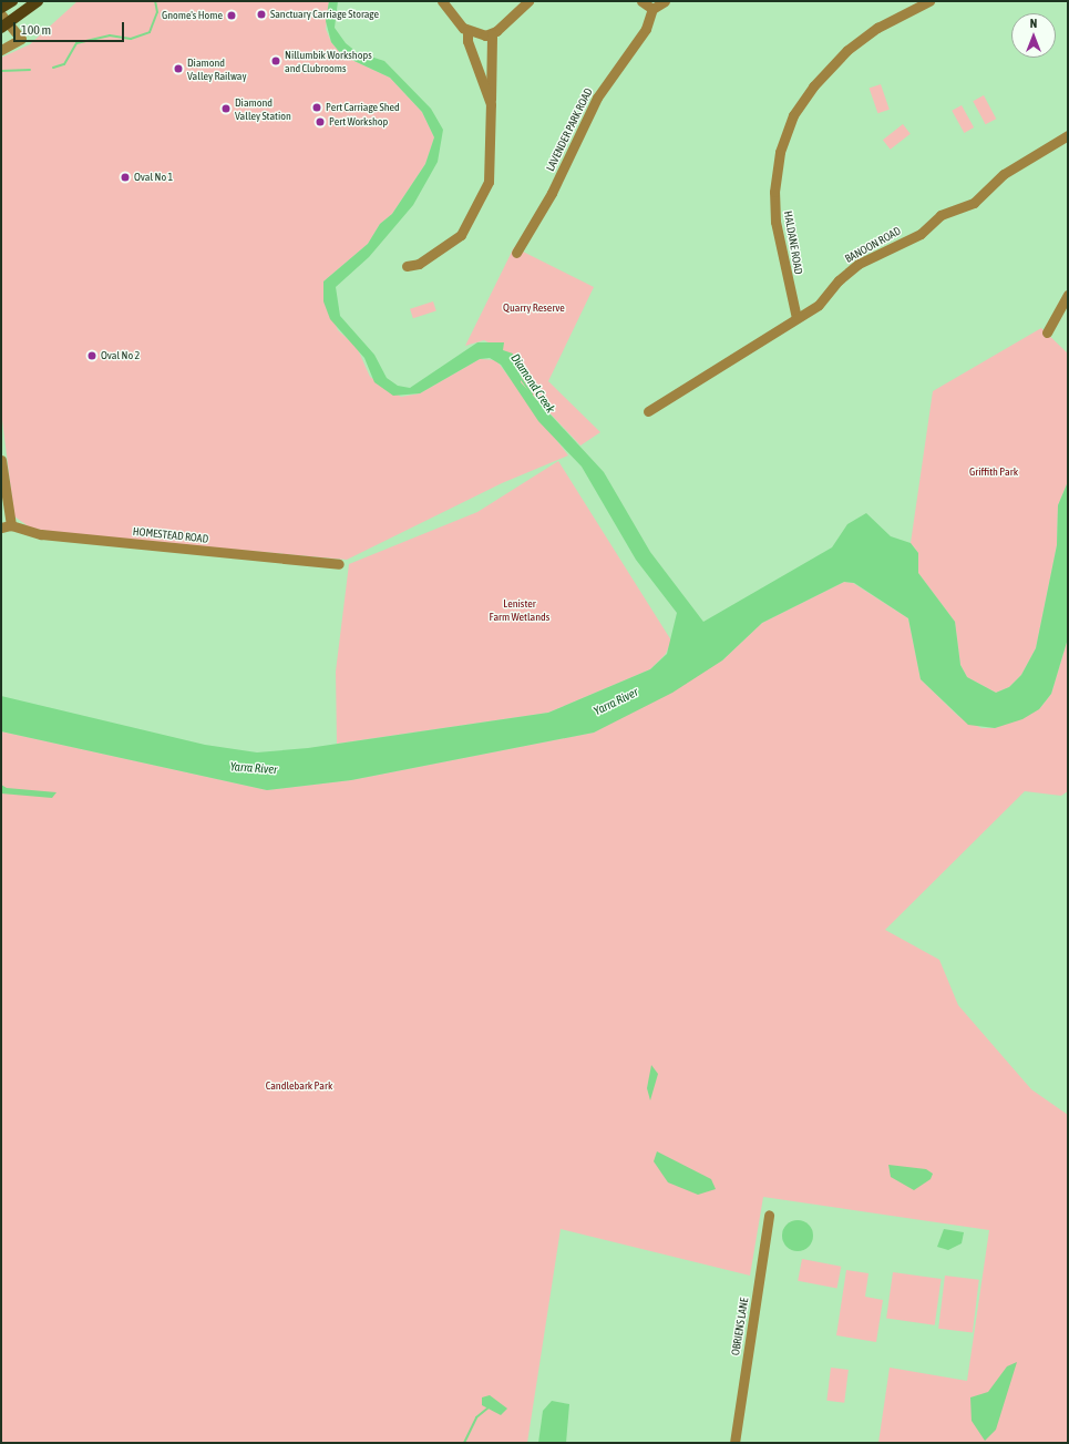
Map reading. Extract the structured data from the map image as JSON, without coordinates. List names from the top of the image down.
{
  "streets": {
    "street": [
      "LAVENDER PARK ROAD",
      "HALDANE ROAD",
      "BANOON ROAD",
      "HOMESTEAD ROAD",
      "OBRIENS LANE"
    ]
  },
  "crossings": [
    ["HALDANE ROAD", "BANOON ROAD"]
  ],
  "water": ["Diamond Creek", "Yarra River"],
  "parks": [
    "Quarry Reserve",
    "Griffith Park",
    "Lenister Farm Wetlands",
    "Candlebark Park"
  ],
  "places": [
    "Sanctuary Carriage Storage",
    "Gnome's Home",
    "Nillumbik Workshops and Clubrooms",
    "Diamond Valley Railway",
    "Pert Carriage Shed",
    "Diamond Valley Station",
    "Pert Workshop",
    "Oval No 1",
    "Oval No 2"
  ],
  "scale_bar": "100 m",
  "north": "top"
}
